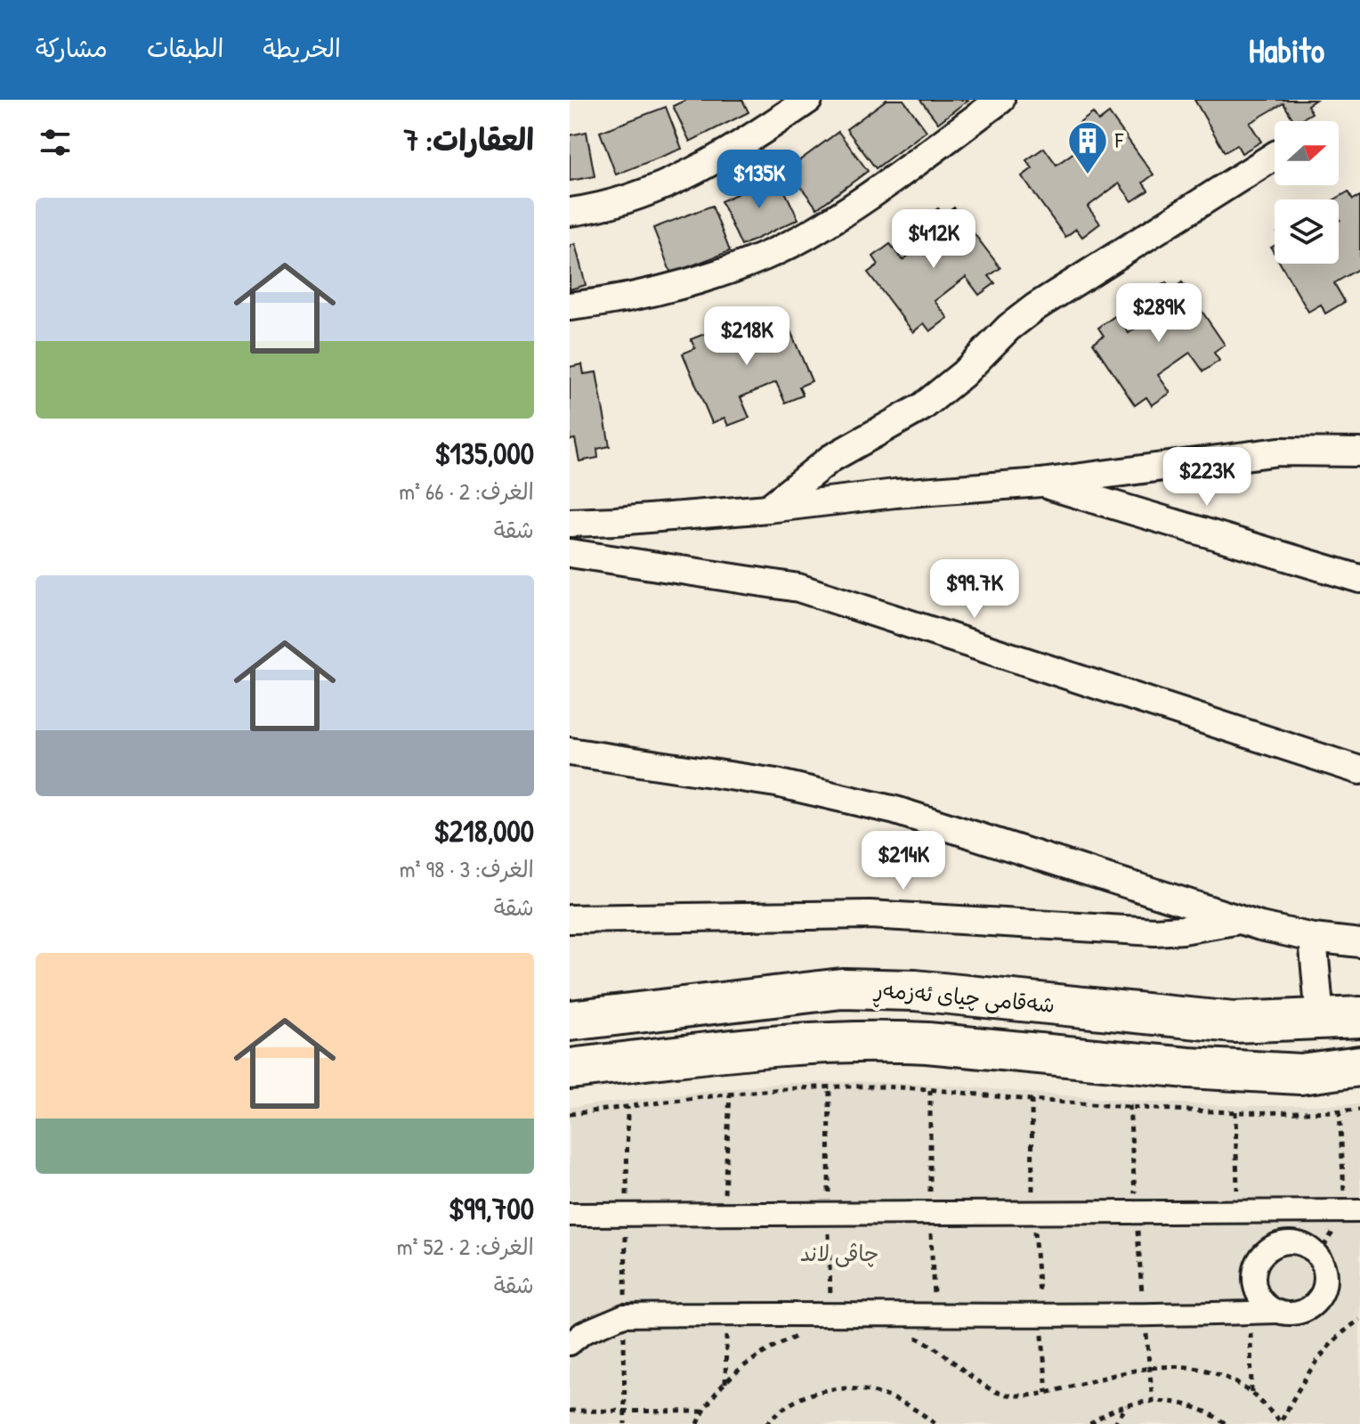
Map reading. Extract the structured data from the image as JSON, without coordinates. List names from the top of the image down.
{
  "streets": {
    "main road": ["شەقامی چیای ئەزمەڕ"]
  },
  "parks": ["چاڤی لاند"],
  "places": {
    "building": ["F"]
  },
  "north": "right",
  "page": {
    "header": "Habito",
    "nav": ["الخريطة", "الطبقات", "مشاركة"],
    "heading": "العقارات: 7",
    "price": [
      "$135K",
      "$412K",
      "$289K",
      "$218K",
      "$223K",
      "$99.7K",
      "$214K"
    ],
    "list": [
      {
        "name": "$135,000",
        "note": "الغرف: 2 · 66 m² · شقة"
      },
      {
        "name": "$218,000",
        "note": "الغرف: 3 · 98 m² · شقة"
      },
      {
        "name": "$99,700",
        "note": "الغرف: 2 · 52 m² · شقة"
      }
    ]
  }
}
